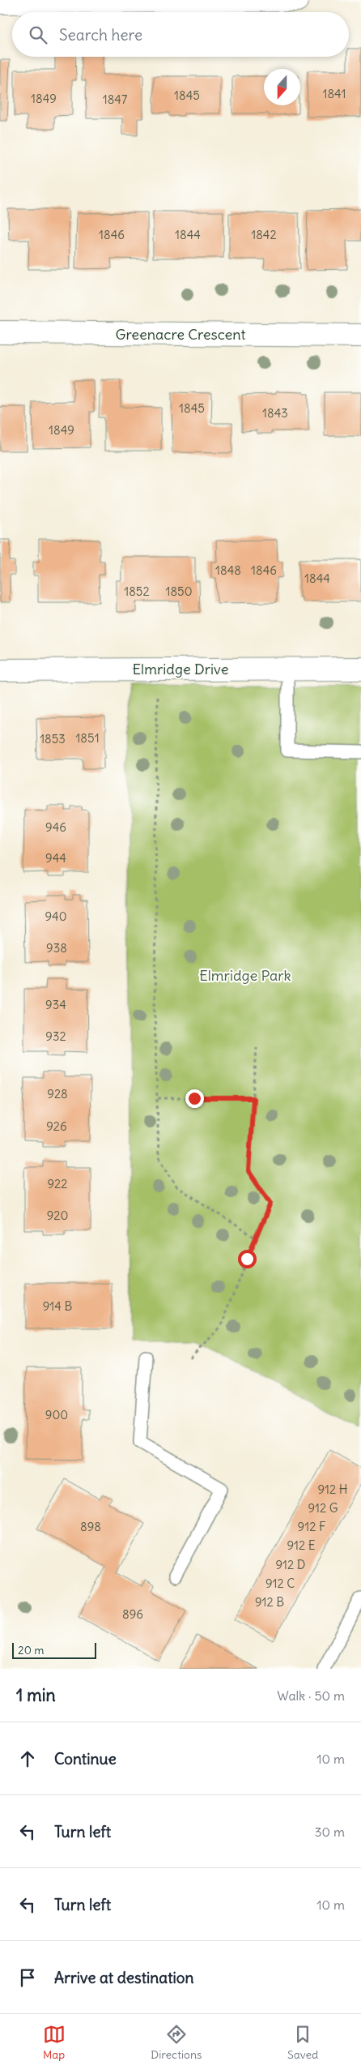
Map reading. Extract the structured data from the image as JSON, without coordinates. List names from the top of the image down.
{
  "streets": {
    "street": ["Greenacre Crescent", "Elmridge Drive"]
  },
  "parks": ["Elmridge Park"],
  "house_numbers": [
    "1841",
    "1845",
    "1849",
    "1847",
    "1846",
    "1844",
    "1842",
    "1845",
    "1843",
    "1849",
    "1848",
    "1846",
    "1844",
    "1852",
    "1850",
    "1851",
    "1853",
    "946",
    "944",
    "940",
    "938",
    "934",
    "932",
    "928",
    "926",
    "922",
    "920",
    "914 B",
    "900",
    "912 H",
    "912 G",
    "898",
    "912 F",
    "912 E",
    "912 D",
    "912 C",
    "912 B",
    "896"
  ],
  "scale_bar": "20 m",
  "north": "bottom",
  "page": {
    "search": "Search here",
    "scale": "20 m",
    "heading": ["1 min", "Walk · 50 m"],
    "list": [
      ["Continue", "10 m"],
      ["Turn left", "30 m"],
      ["Turn left", "10 m"],
      "Arrive at destination"
    ],
    "nav": ["Map", "Directions", "Saved"]
  }
}
